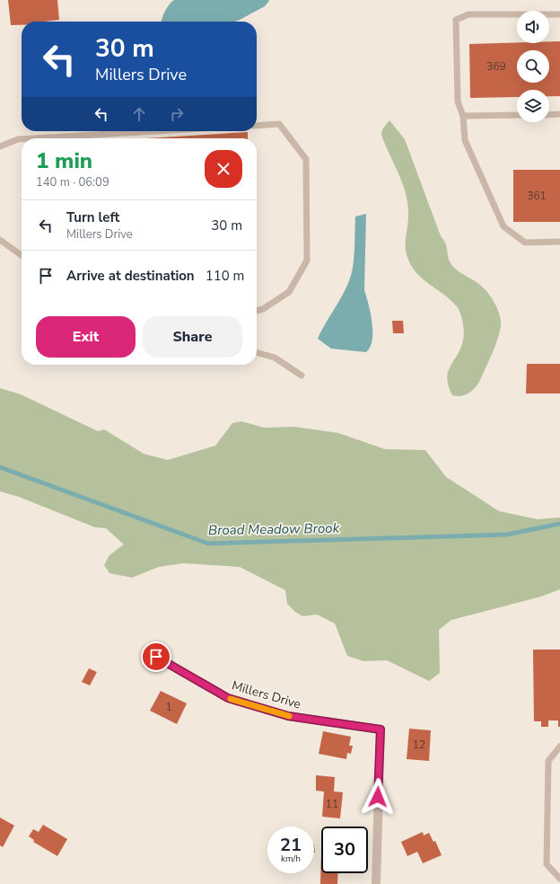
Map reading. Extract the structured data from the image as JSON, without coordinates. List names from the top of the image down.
{
  "streets": {
    "street": ["Millers Drive"]
  },
  "water": ["Broad Meadow Brook"],
  "house_numbers": [
    "369",
    "361",
    "1",
    "12",
    "11"
  ],
  "page": {
    "turn": ["30 m", "Millers Drive"],
    "heading": ["1 min", "140 m · 06:09"],
    "list": [
      {
        "name": "Turn left",
        "note": "Millers Drive",
        "value": "30 m"
      },
      {
        "name": "Arrive at destination",
        "value": "110 m"
      }
    ],
    "buttons": ["Exit", "Share"],
    "speed": "21 km/h",
    "limit": "30"
  }
}
